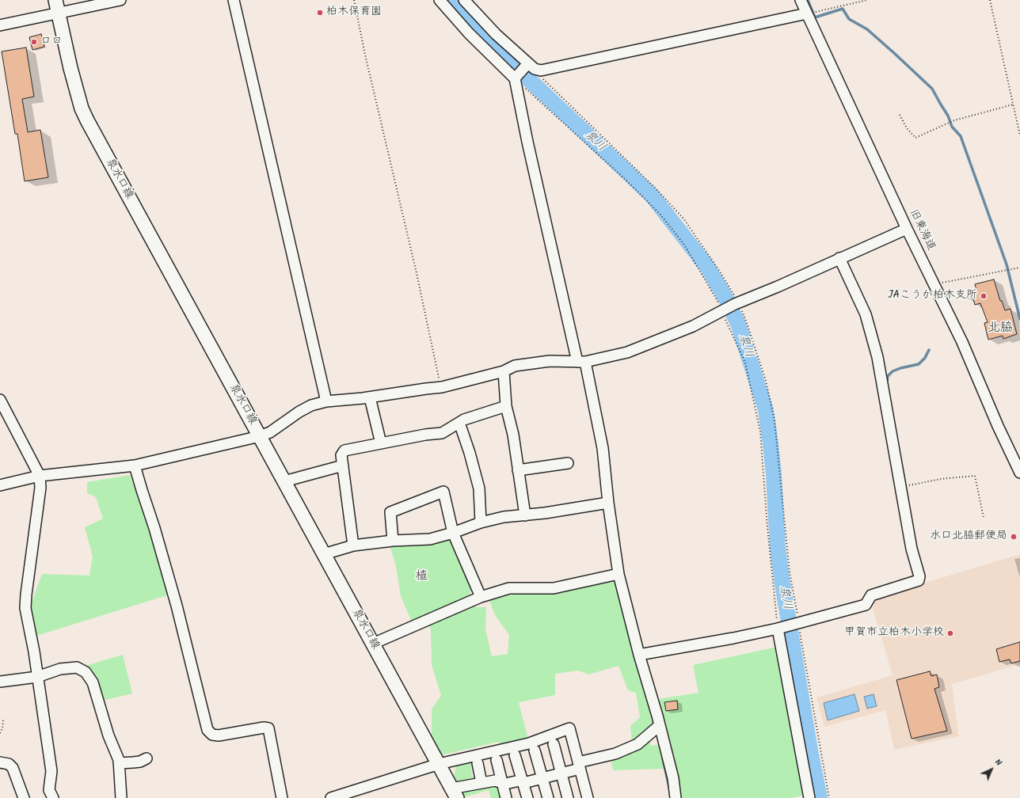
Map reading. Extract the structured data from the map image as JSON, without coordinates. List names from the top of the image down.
{
  "streets": {
    "main road": ["泉水口線"],
    "street": ["旧東海道"]
  },
  "districts": ["北脇", "植"],
  "water": ["泉川"],
  "places": [
    "柏木保育園",
    "ロロ",
    "JAこうか柏木支所",
    "水口北脇郵便局",
    "甲賀市立柏木小学校"
  ],
  "north": "top right"
}
